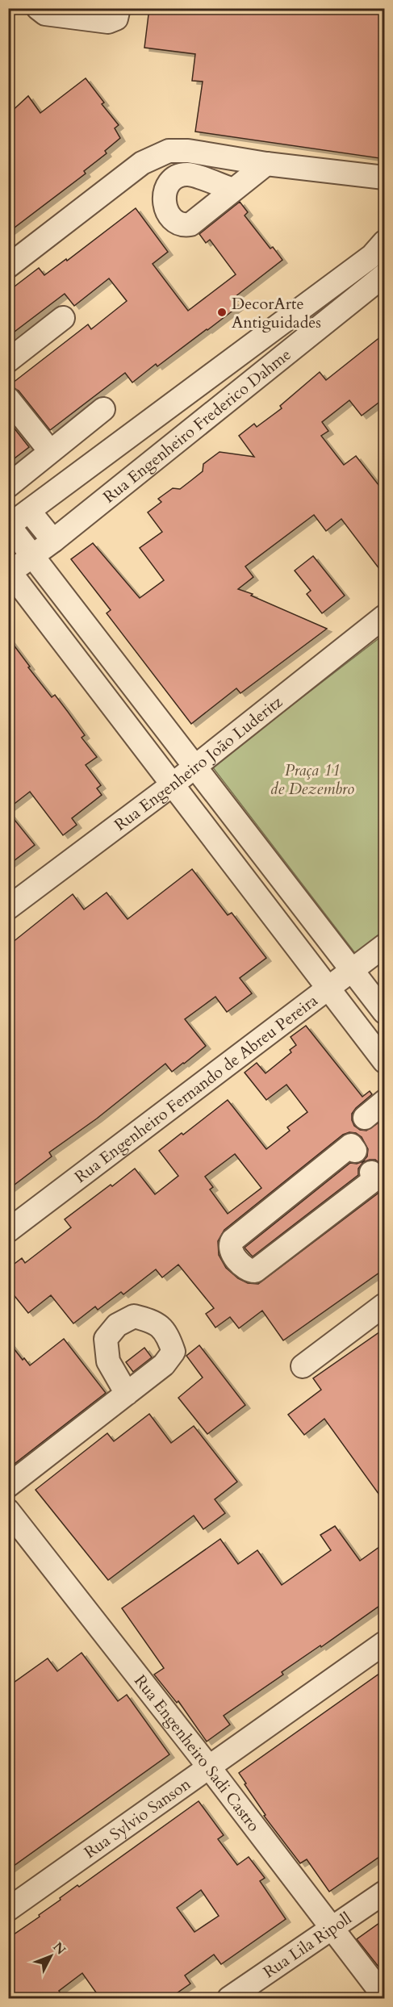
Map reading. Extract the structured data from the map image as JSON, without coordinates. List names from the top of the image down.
{
  "streets": {
    "street": [
      "Rua Engenheiro Frederico Dahme",
      "Rua Engenheiro João Luderitz",
      "Rua Engenheiro Fernando de Abreu Pereira",
      "Rua Engenheiro Sadi Castro",
      "Rua Sylvio Sanson",
      "Rua Lila Ripoll"
    ]
  },
  "crossings": [
    ["Rua Engenheiro Sadi Castro", "Rua Sylvio Sanson"],
    ["Rua Engenheiro Sadi Castro", "Rua Lila Ripoll"]
  ],
  "parks": ["Praça 11 de Dezembro"],
  "places": ["DecorArte Antiguidades"],
  "north": "top right"
}
